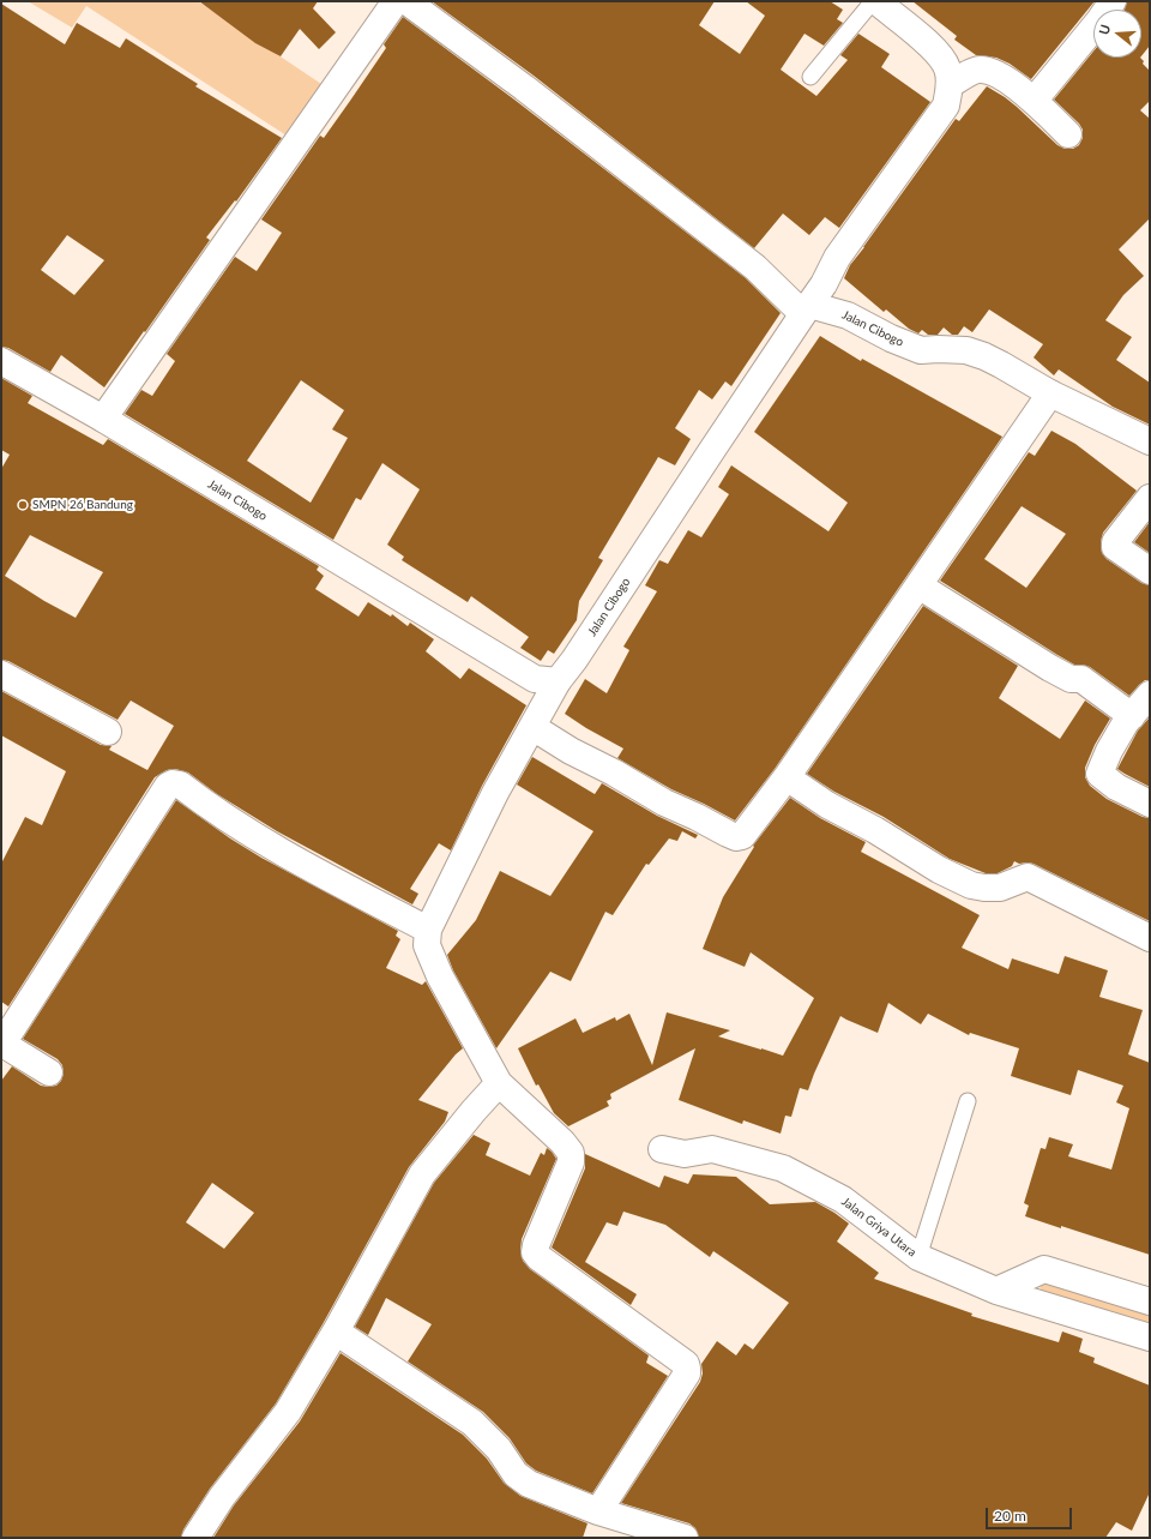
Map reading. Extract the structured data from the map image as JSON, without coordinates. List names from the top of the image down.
{
  "streets": {
    "street": ["Jalan Cibogo", "Jalan Griya Utara"]
  },
  "places": ["SMPN 26 Bandung"],
  "scale_bar": "20 m",
  "north": "left"
}
